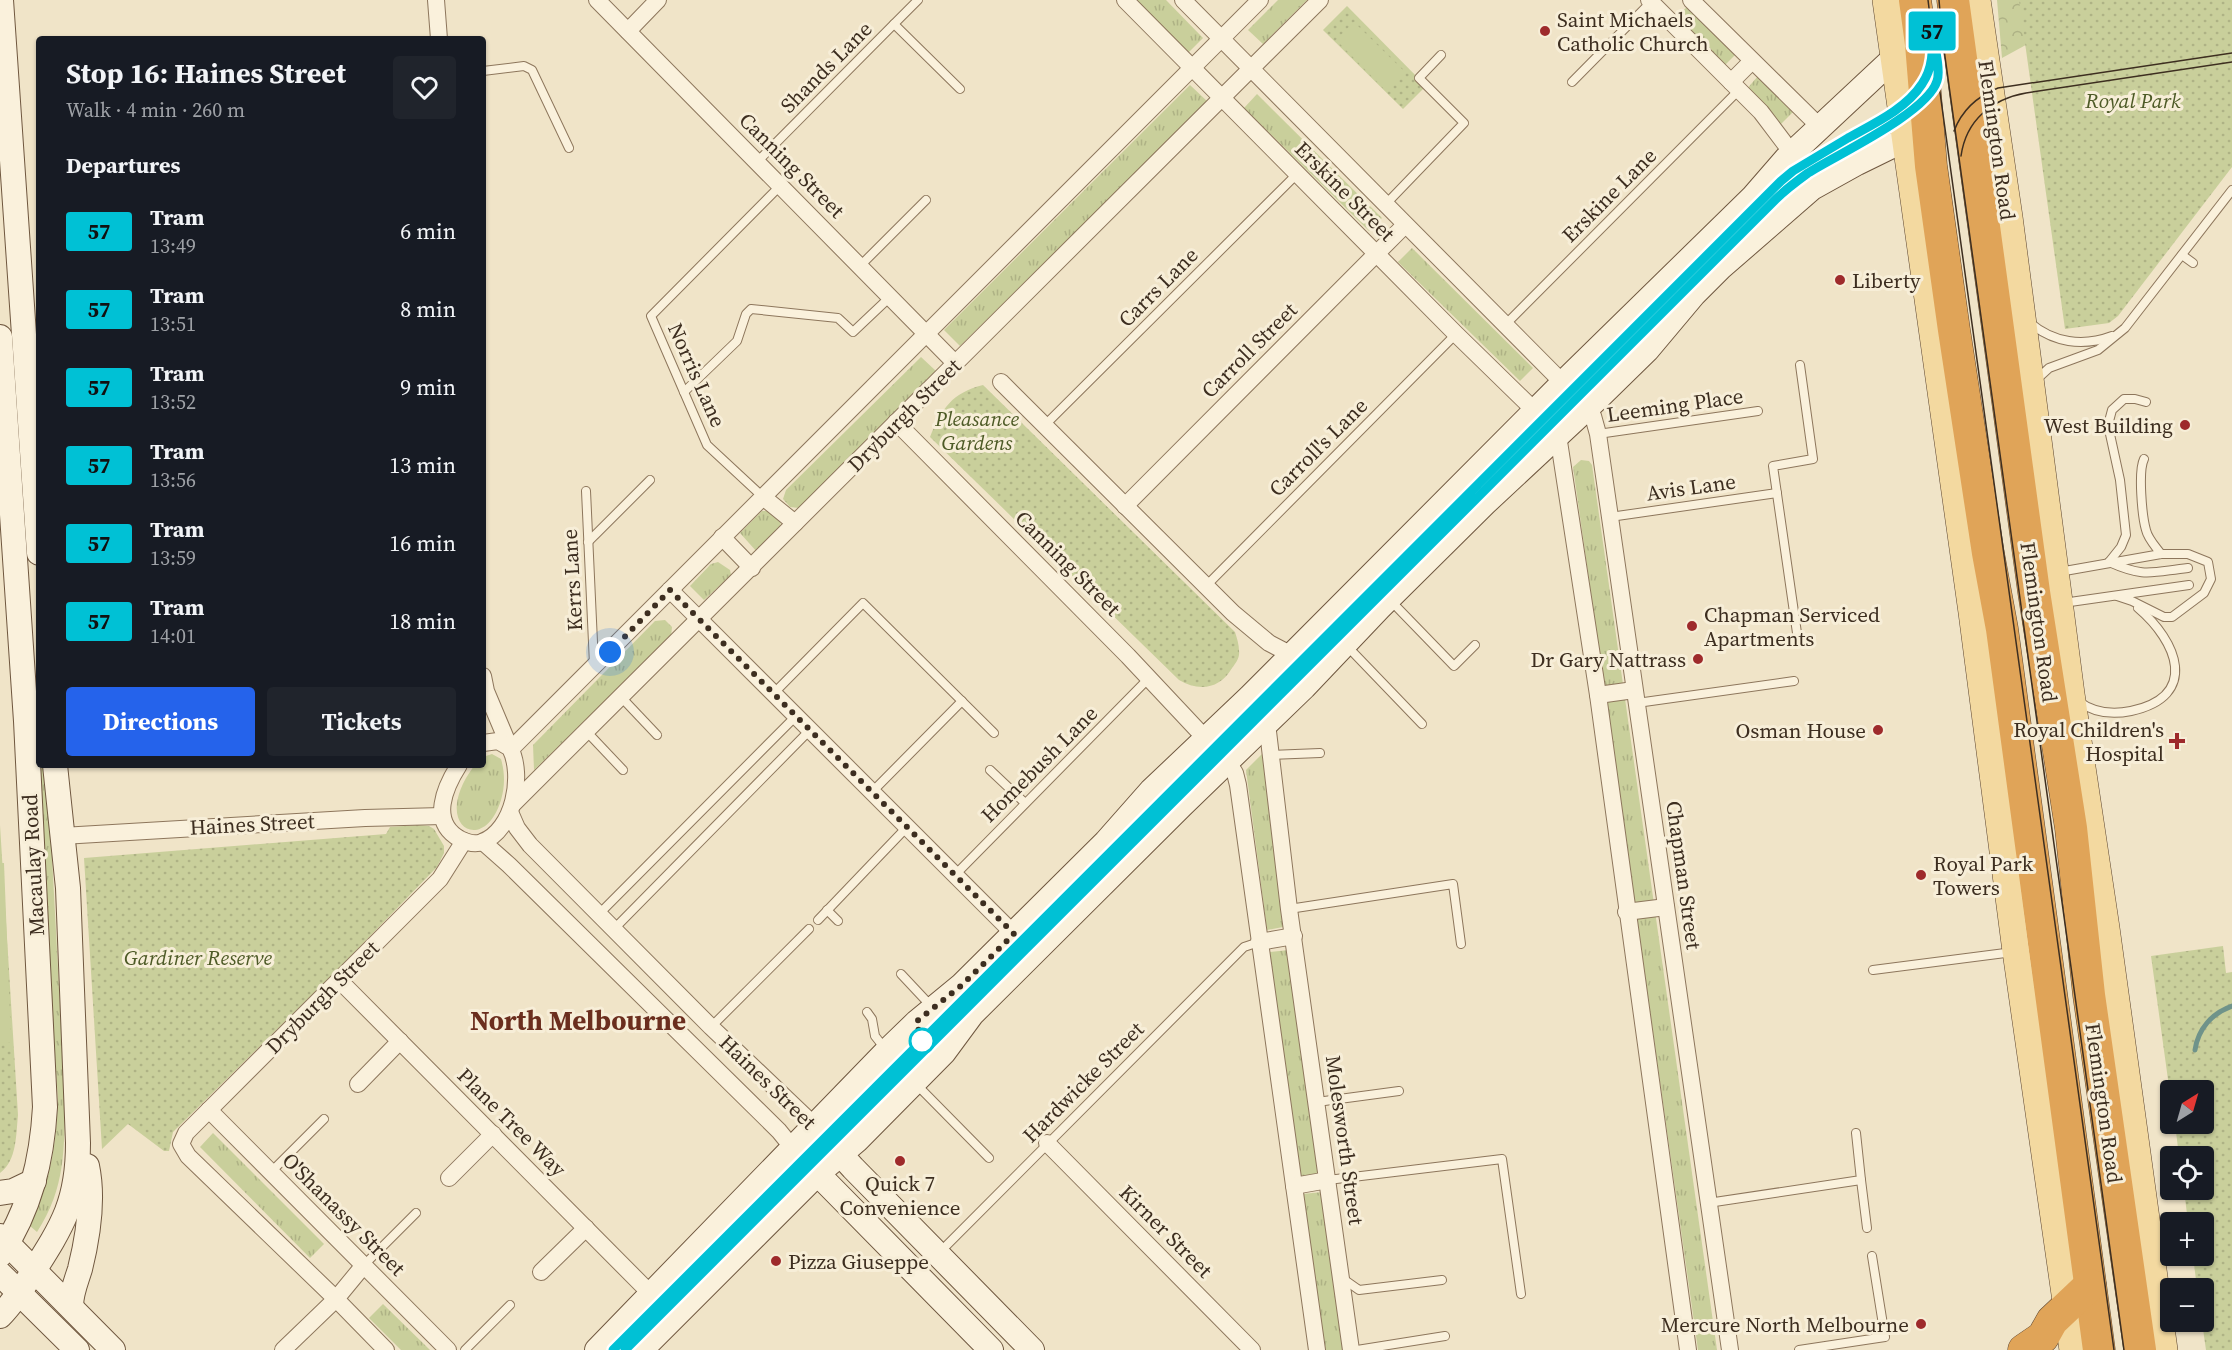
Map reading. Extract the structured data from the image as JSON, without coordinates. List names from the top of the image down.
{
  "streets": {
    "highway": ["Flemington Road"],
    "street": [
      "Canning Street",
      "Erskine Street",
      "Carroll Street",
      "Dryburgh Street",
      "Haines Street",
      "Macaulay Road",
      "Chapman Street",
      "Plane Tree Way",
      "Molesworth Street",
      "O'Shanassy Street",
      "Kirner Street"
    ],
    "lane": [
      "Shands Lane",
      "Erskine Lane",
      "Carrs Lane",
      "Norris Lane",
      "Leeming Place",
      "Carroll's Lane",
      "Avis Lane",
      "Kerrs Lane",
      "Homebush Lane",
      "Hardwicke Street"
    ]
  },
  "crossings": [
    ["Shands Lane", "Canning Street"],
    ["Canning Street", "Norris Lane"],
    ["Canning Street", "Dryburgh Street"],
    ["Canning Street", "Homebush Lane"],
    ["Erskine Street", "Erskine Lane"],
    ["Erskine Street", "Carrs Lane"],
    ["Erskine Street", "Carroll Street"],
    ["Erskine Street", "Dryburgh Street"],
    ["Erskine Street", "Carroll's Lane"],
    ["Norris Lane", "Dryburgh Street"],
    ["Leeming Place", "Chapman Street"],
    ["Dryburgh Street", "Kerrs Lane"],
    ["Dryburgh Street", "Haines Street"],
    ["Dryburgh Street", "Plane Tree Way"],
    ["Dryburgh Street", "O'Shanassy Street"],
    ["Avis Lane", "Chapman Street"],
    ["Haines Street", "Macaulay Road"],
    ["Haines Street", "Hardwicke Street"],
    ["Hardwicke Street", "Kirner Street"]
  ],
  "districts": ["North Melbourne"],
  "parks": ["Royal Park", "Pleasance Gardens", "Gardiner Reserve"],
  "places": {
    "other": [
      "Saint Michaels Catholic Church",
      "Liberty",
      "West Building",
      "Chapman Serviced Apartments",
      "Dr Gary Nattrass",
      "Osman House",
      "Royal Park Towers",
      "Quick 7 Convenience",
      "Pizza Giuseppe",
      "Mercure North Melbourne"
    ],
    "health": ["Royal Children's Hospital"]
  },
  "lines": ["tram line 57"],
  "north": "top right",
  "page": {
    "on_map": "57",
    "heading": [
      ["Stop 16: Haines Street", "Walk · 4 min · 260 m"],
      "Departures"
    ],
    "list": [
      {
        "mark": "57",
        "name": "Tram",
        "note": "13:49",
        "value": "6 min"
      },
      {
        "mark": "57",
        "name": "Tram",
        "note": "13:51",
        "value": "8 min"
      },
      {
        "mark": "57",
        "name": "Tram",
        "note": "13:52",
        "value": "9 min"
      },
      {
        "mark": "57",
        "name": "Tram",
        "note": "13:56",
        "value": "13 min"
      },
      {
        "mark": "57",
        "name": "Tram",
        "note": "13:59",
        "value": "16 min"
      },
      {
        "mark": "57",
        "name": "Tram",
        "note": "14:01",
        "value": "18 min"
      }
    ],
    "buttons": ["Directions", "Tickets"],
    "map_buttons": ["+", "−"]
  }
}
